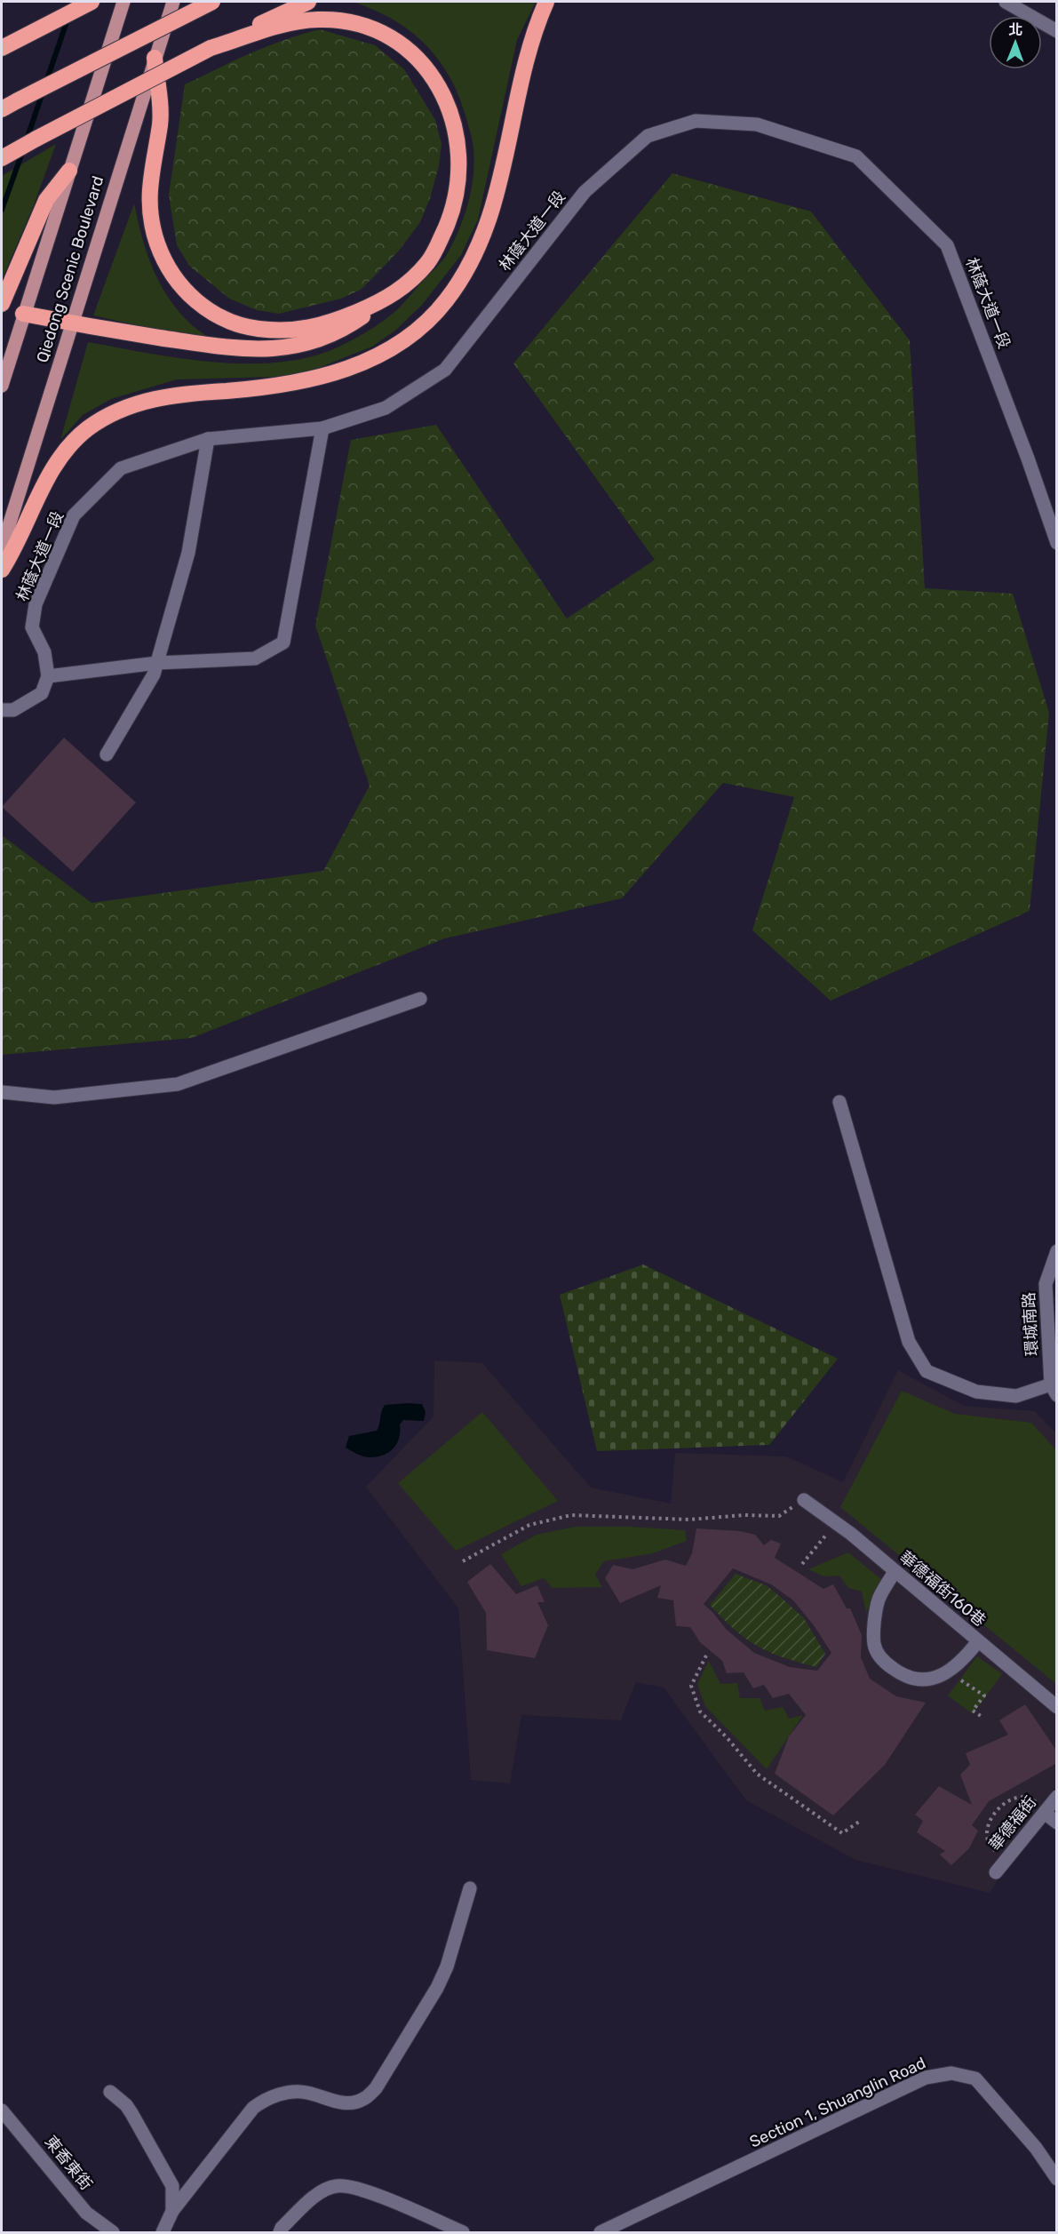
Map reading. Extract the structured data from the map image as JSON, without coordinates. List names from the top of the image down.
{
  "streets": {
    "main road": ["Qiedong Scenic Boulevard"],
    "street": [
      "林蔭大道一段",
      "環城南路",
      "華德福街160巷",
      "華德福街",
      "Section 1, Shuanglin Road",
      "東香東街"
    ]
  },
  "north": "top"
}
